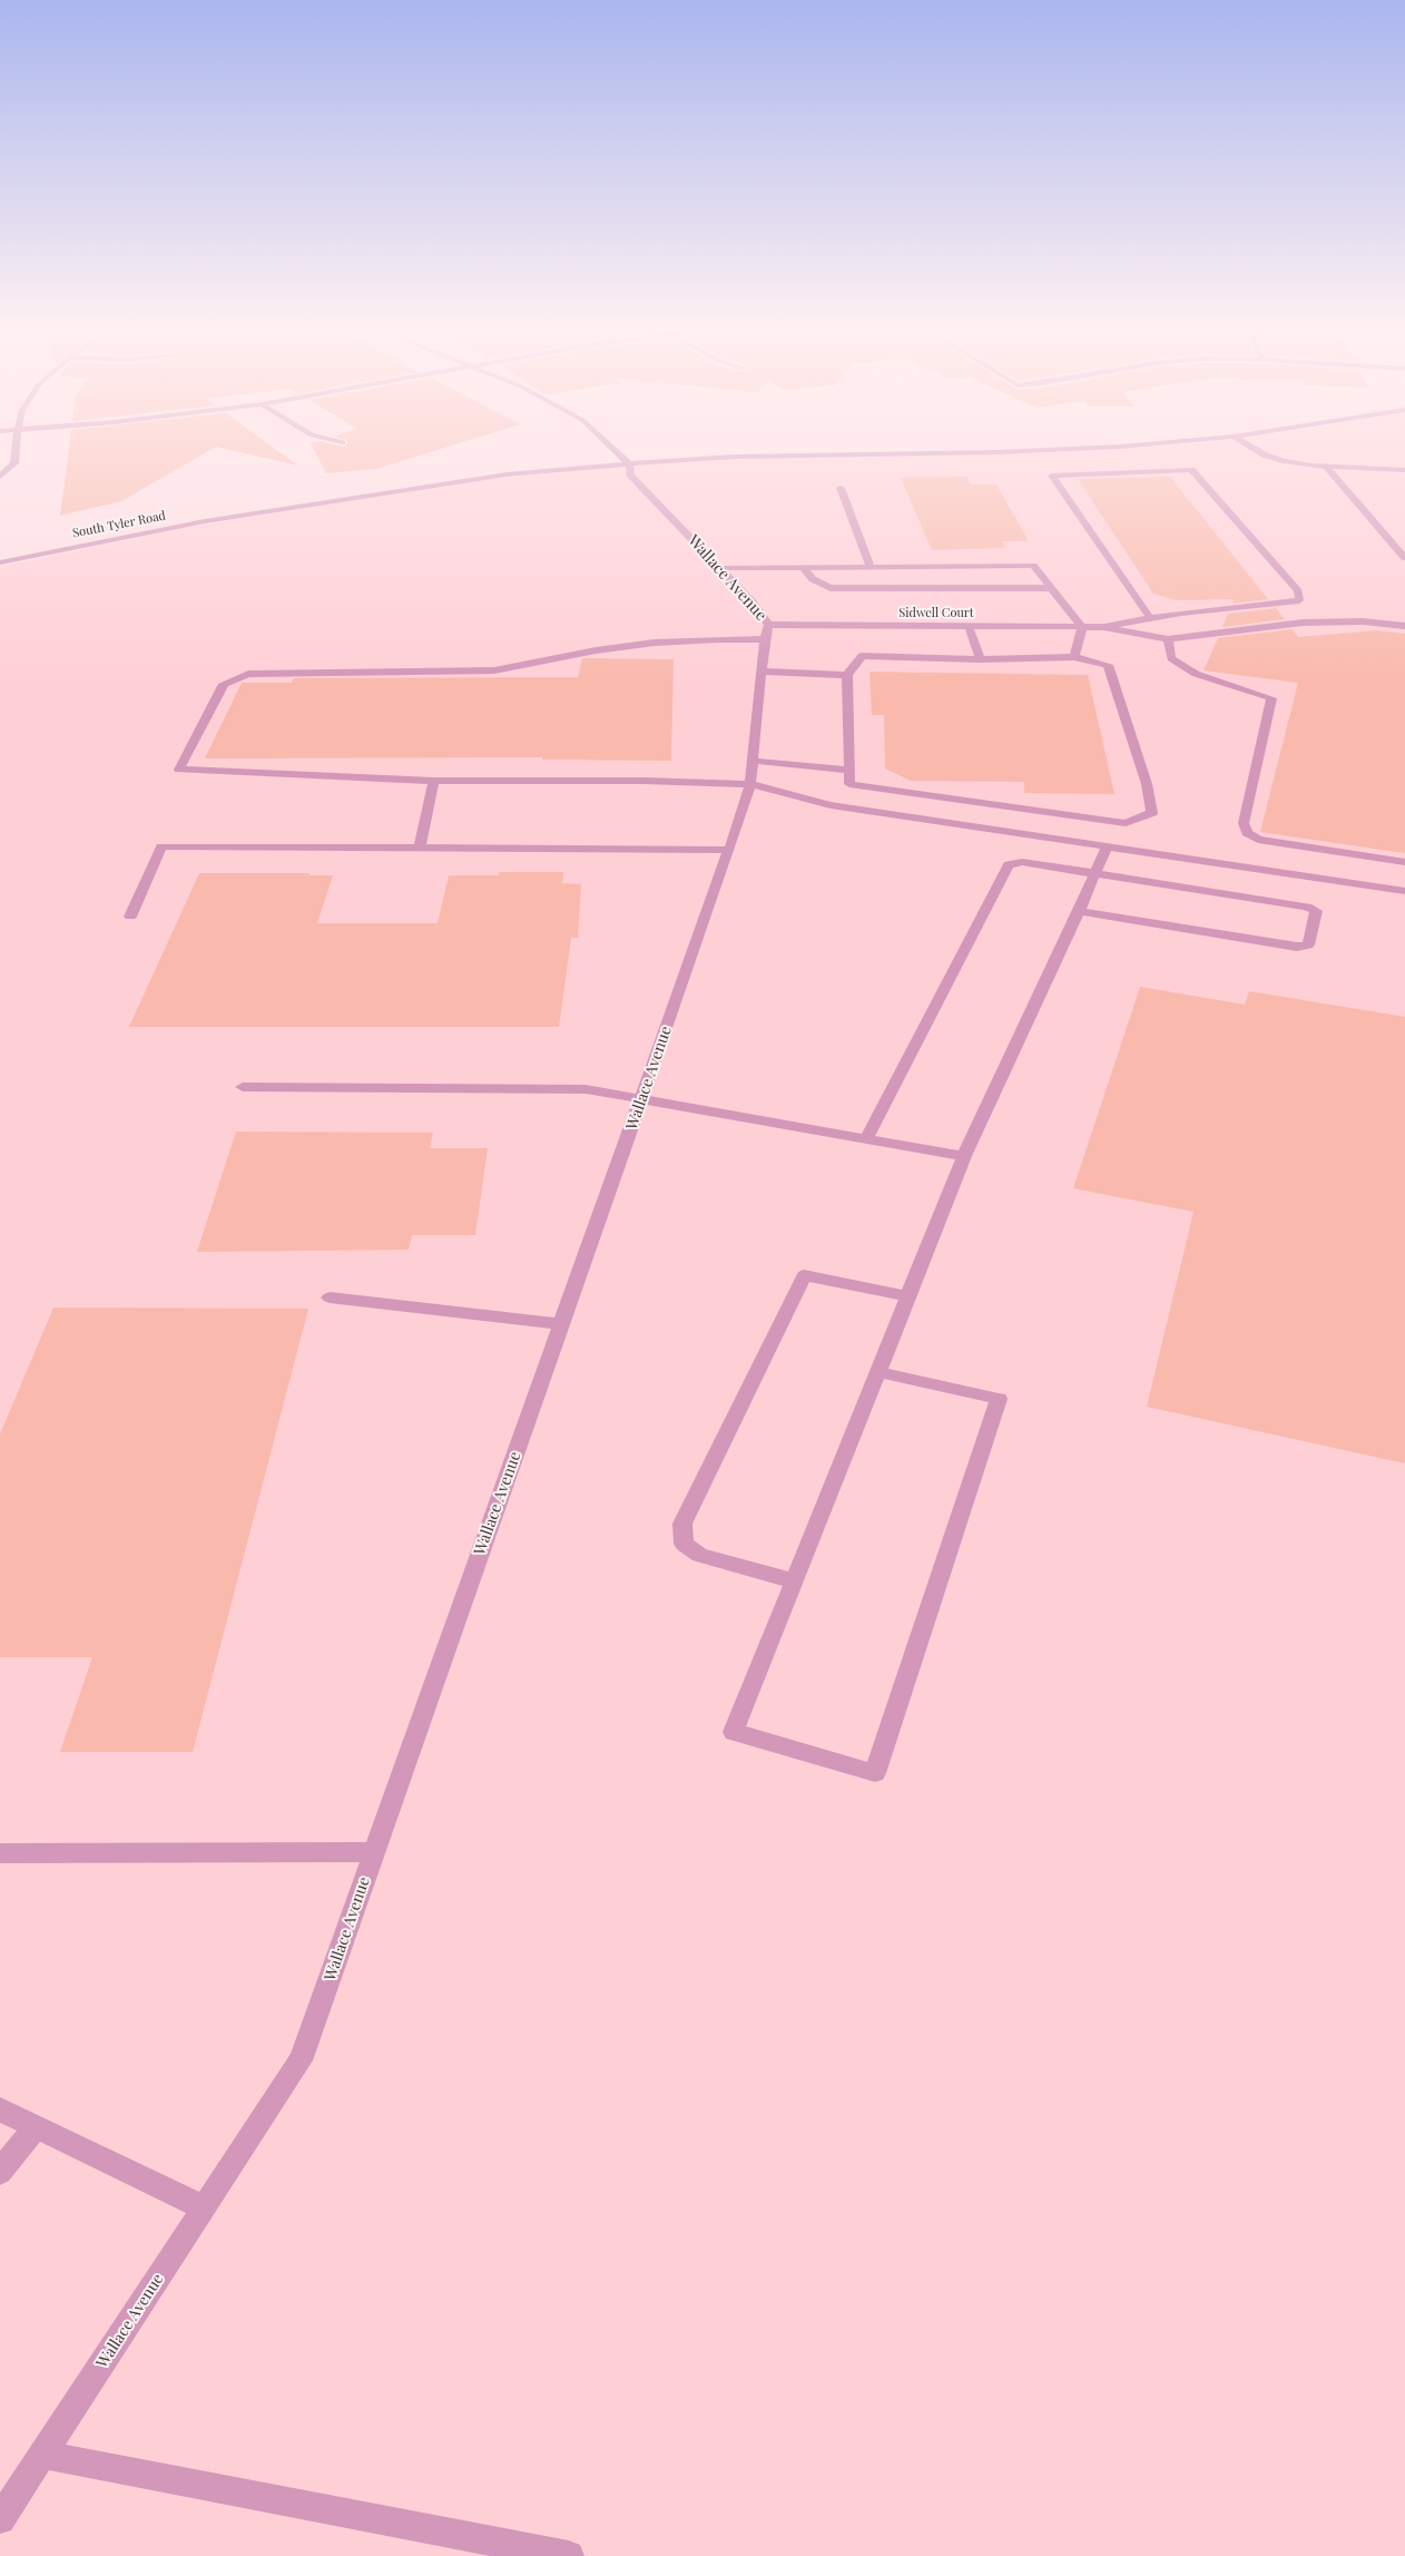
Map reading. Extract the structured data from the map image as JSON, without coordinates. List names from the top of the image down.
{
  "streets": {
    "street": ["South Tyler Road", "Wallace Avenue", "Sidwell Court"]
  },
  "crossings": [
    ["South Tyler Road", "Wallace Avenue"],
    ["Wallace Avenue", "Sidwell Court"]
  ]
}
